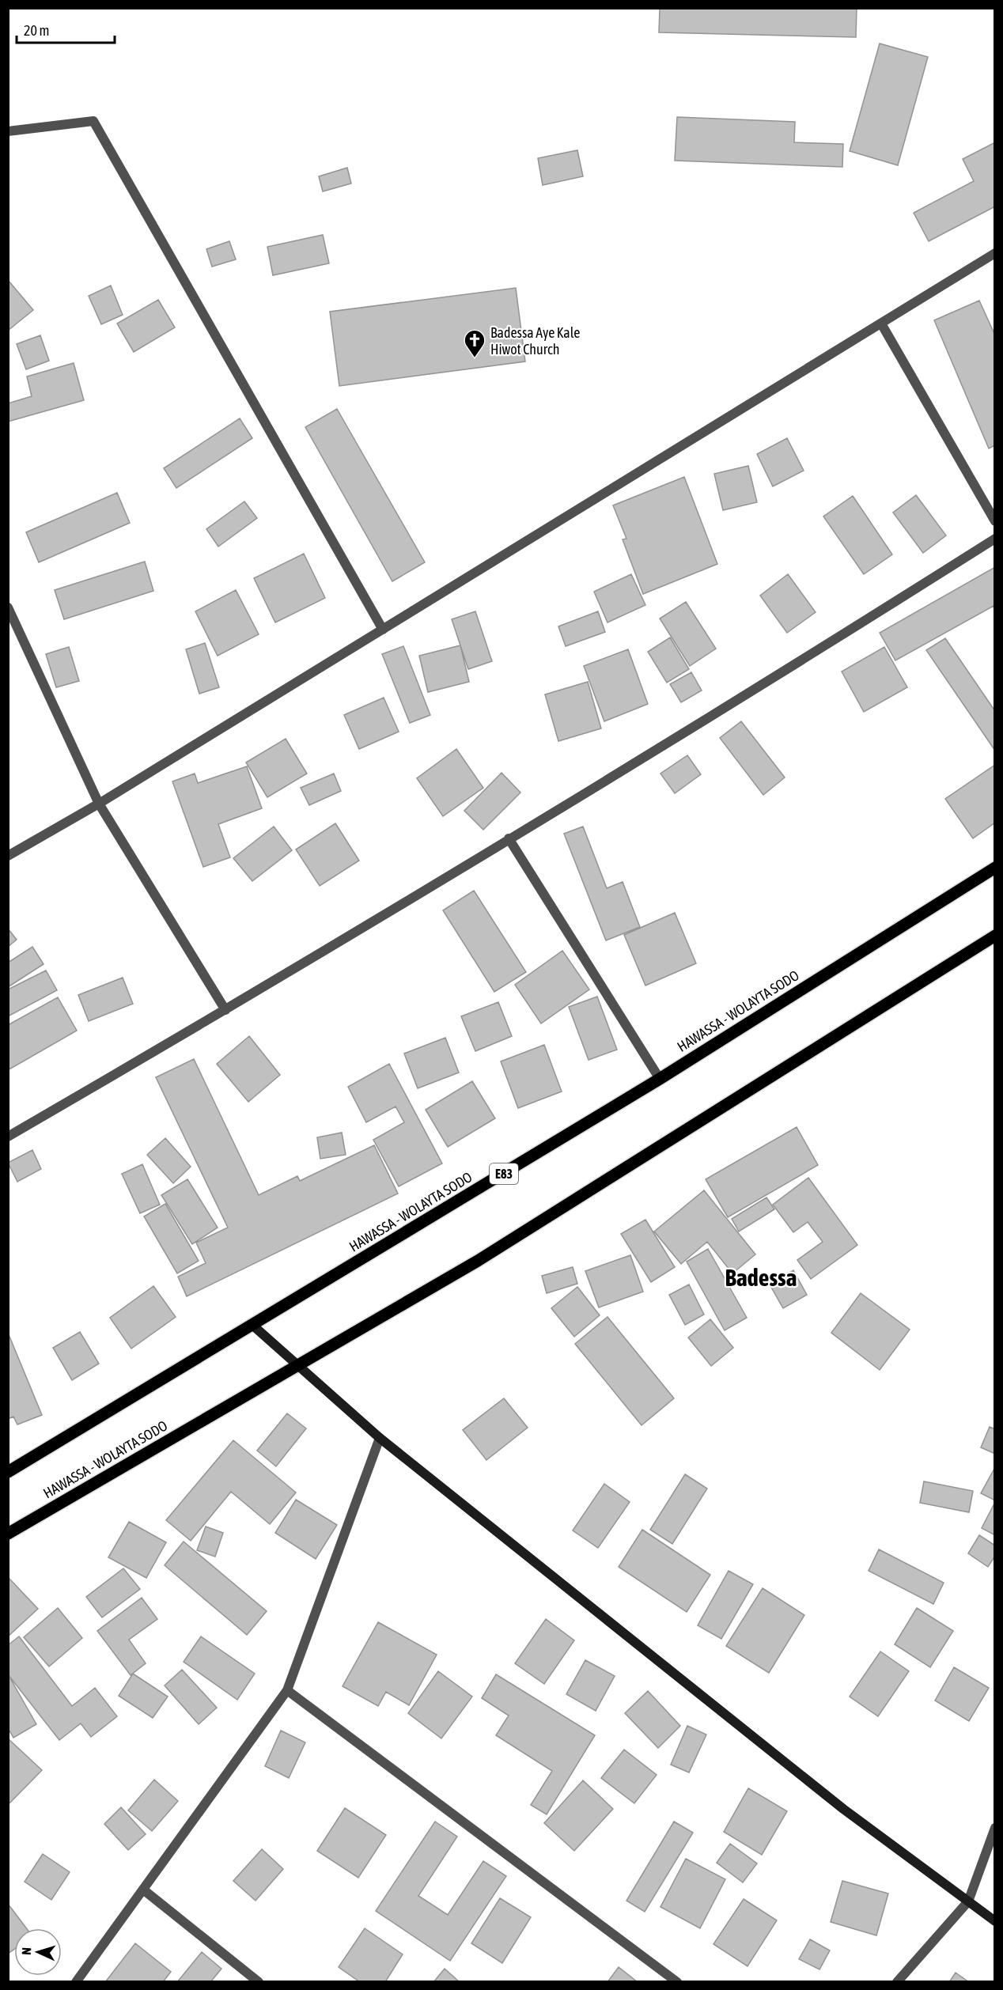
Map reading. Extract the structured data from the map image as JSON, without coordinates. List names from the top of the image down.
{
  "streets": {
    "main road": ["HAWASSA - WOLAYTA SODO", "E83"]
  },
  "districts": ["Badessa"],
  "places": {
    "church": ["Badessa Aye Kale Hiwot Church"]
  },
  "scale_bar": "20 m",
  "north": "left"
}
